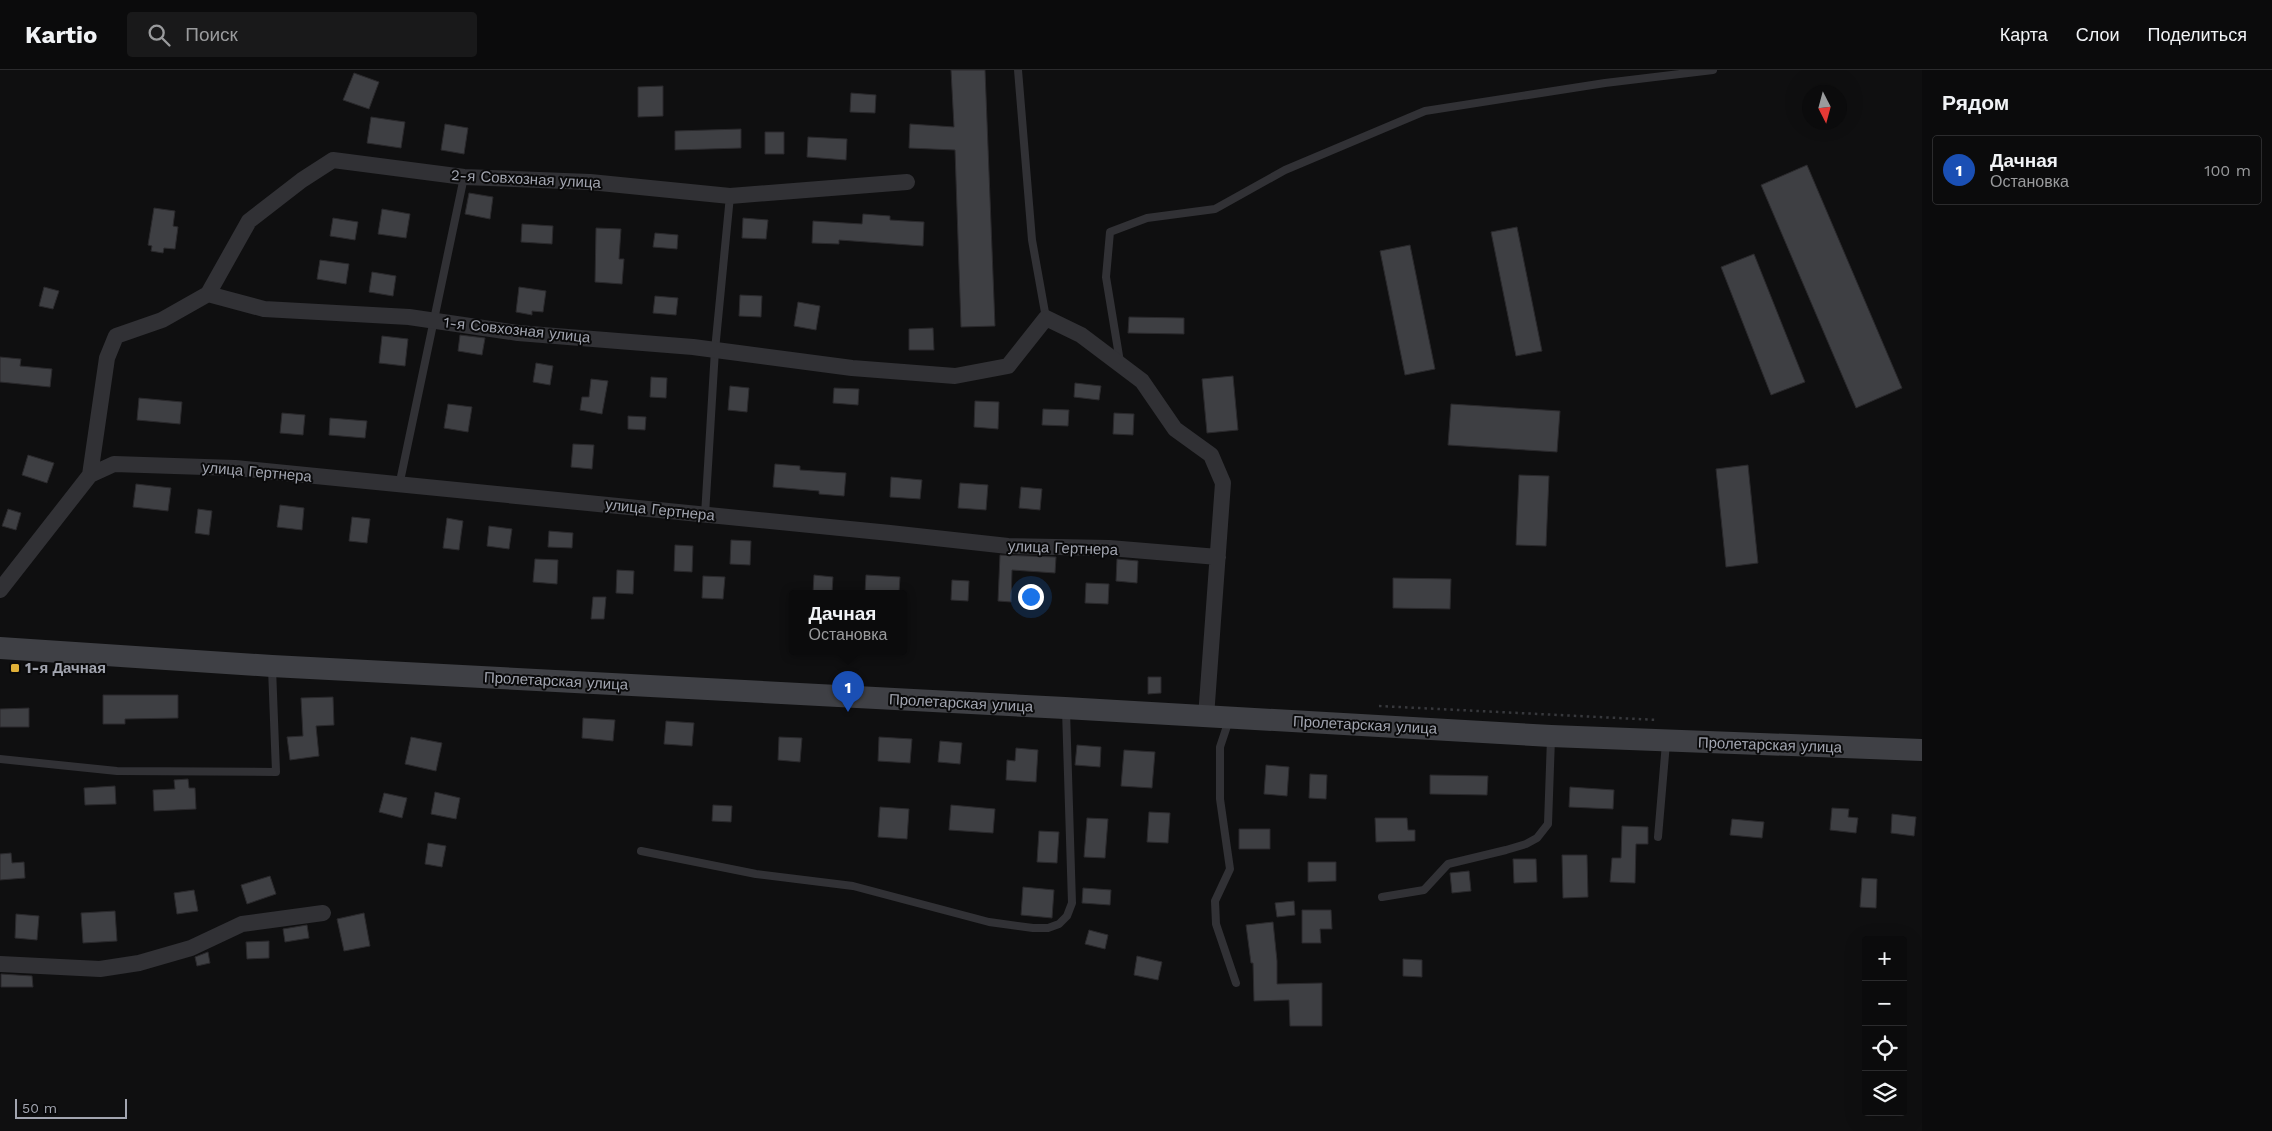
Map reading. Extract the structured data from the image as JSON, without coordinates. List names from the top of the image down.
{
  "streets": {
    "main road": ["Пролетарская улица"],
    "street": ["2-я Совхозная улица", "1-я Совхозная улица", "улица Гертнера"]
  },
  "crossings": [
    ["2-я Совхозная улица", "1-я Совхозная улица"]
  ],
  "places": {
    "transit": ["1-я Дачная"]
  },
  "scale_bar": "50 m",
  "north": "bottom",
  "page": {
    "header": "Kartio",
    "search": "Поиск",
    "nav": ["Карта", "Слои", "Поделиться"],
    "heading": "Рядом",
    "list": [
      {
        "mark": "1",
        "name": "Дачная",
        "note": "Остановка",
        "value": "100 m"
      }
    ],
    "popup": ["Дачная", "Остановка"],
    "pins": "1",
    "map_buttons": ["+", "−"],
    "scale": "50 m"
  }
}
